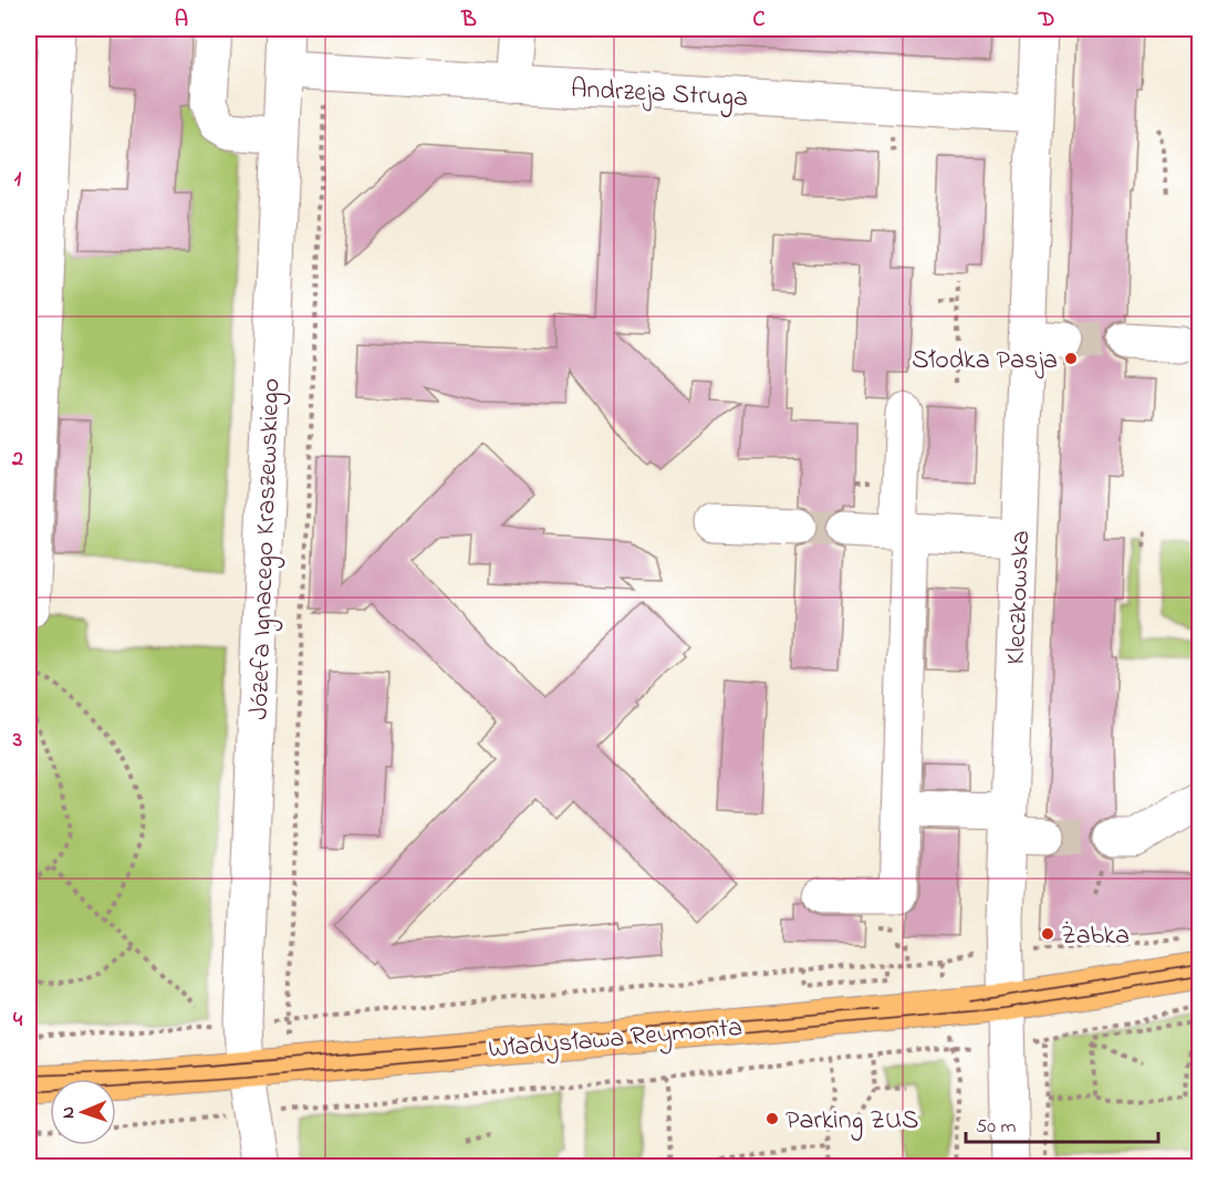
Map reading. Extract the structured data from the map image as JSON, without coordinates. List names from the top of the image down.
{
  "streets": {
    "main road": ["Władysława Reymonta"],
    "street": ["Andrzeja Struga", "Józefa Ignacego Kraszewskiego", "Kleczkowska"]
  },
  "crossings": [
    ["Andrzeja Struga", "Józefa Ignacego Kraszewskiego"],
    ["Andrzeja Struga", "Kleczkowska"],
    ["Józefa Ignacego Kraszewskiego", "Władysława Reymonta"],
    ["Kleczkowska", "Władysława Reymonta"]
  ],
  "places": ["Słodka Pasja", "Żabka", "Parking ZUS"],
  "scale_bar": "50 m",
  "north": "left",
  "grid": {
    "columns": [
      "A",
      "B",
      "C",
      "D"
    ],
    "rows": [
      "1",
      "2",
      "3",
      "4"
    ]
  }
}
